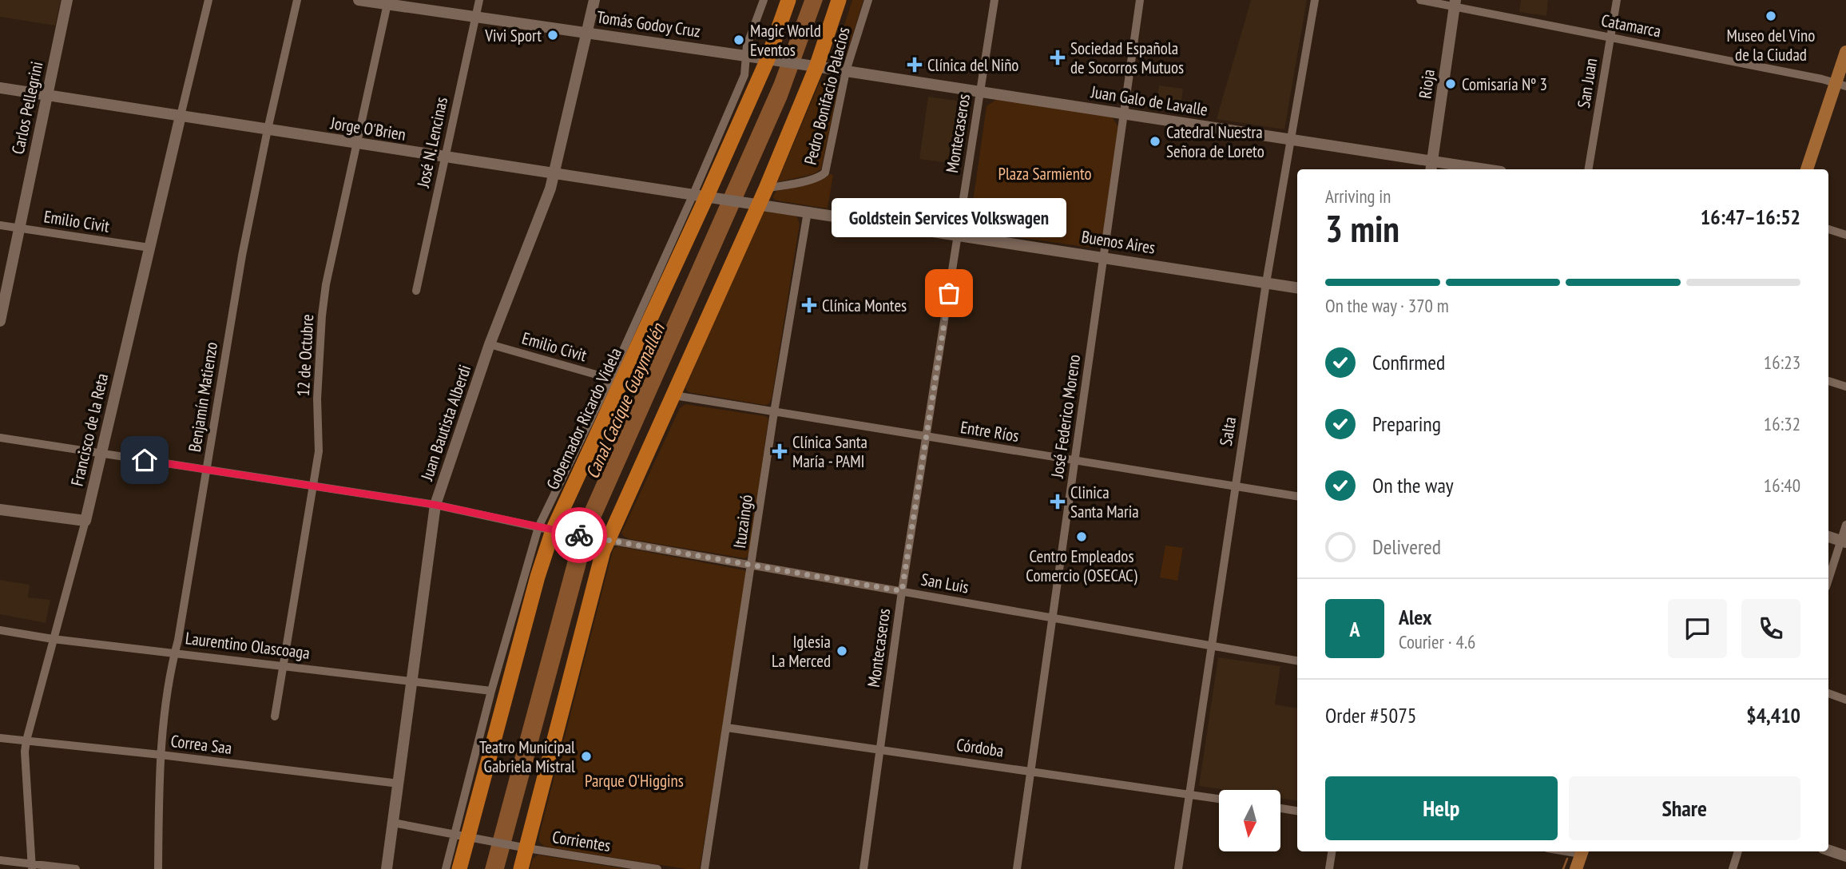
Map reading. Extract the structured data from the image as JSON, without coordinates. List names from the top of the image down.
{
  "streets": {
    "highway": ["Gobernador Ricardo Videla"],
    "street": [
      "Tomás Godoy Cruz",
      "Catamarca",
      "San Juan",
      "Rioja",
      "Pedro Bonifacio Palacios",
      "Juan Galo de Lavalle",
      "Carlos Pellegrini",
      "Jorge O'Brien",
      "Montecaseros",
      "José N. Lencinas",
      "Emilio Civit",
      "Buenos Aires",
      "12 de Octubre",
      "Benjamín Matienzo",
      "José Federico Moreno",
      "Juan Bautista Alberdi",
      "Francisco de la Reta",
      "Entre Ríos",
      "Salta",
      "Ituzaingó",
      "San Luis",
      "Laurentino Olascoaga",
      "Correa Saa",
      "Córdoba",
      "Corrientes"
    ]
  },
  "crossings": [
    ["Tomás Godoy Cruz", "Juan Galo de Lavalle"],
    ["Tomás Godoy Cruz", "José N. Lencinas"],
    ["Tomás Godoy Cruz", "12 de Octubre"],
    ["Tomás Godoy Cruz", "Gobernador Ricardo Videla"],
    ["Tomás Godoy Cruz", "Juan Bautista Alberdi"],
    ["Catamarca", "San Juan"],
    ["Catamarca", "Rioja"],
    ["Rioja", "Juan Galo de Lavalle"],
    ["Pedro Bonifacio Palacios", "Juan Galo de Lavalle"],
    ["Juan Galo de Lavalle", "Montecaseros"],
    ["Juan Galo de Lavalle", "José Federico Moreno"],
    ["Juan Galo de Lavalle", "Gobernador Ricardo Videla"],
    ["Juan Galo de Lavalle", "Salta"],
    ["Carlos Pellegrini", "Jorge O'Brien"],
    ["Carlos Pellegrini", "Emilio Civit"],
    ["Jorge O'Brien", "José N. Lencinas"],
    ["Jorge O'Brien", "Buenos Aires"],
    ["Jorge O'Brien", "12 de Octubre"],
    ["Jorge O'Brien", "Benjamín Matienzo"],
    ["Jorge O'Brien", "Gobernador Ricardo Videla"],
    ["Jorge O'Brien", "Juan Bautista Alberdi"],
    ["Jorge O'Brien", "Francisco de la Reta"],
    ["Montecaseros", "Buenos Aires"],
    ["Montecaseros", "Entre Ríos"],
    ["Montecaseros", "San Luis"],
    ["Montecaseros", "Córdoba"],
    ["Emilio Civit", "Juan Bautista Alberdi"],
    ["Emilio Civit", "Francisco de la Reta"],
    ["Buenos Aires", "José Federico Moreno"],
    ["Buenos Aires", "Salta"],
    ["Buenos Aires", "Ituzaingó"],
    ["12 de Octubre", "San Luis"],
    ["12 de Octubre", "Laurentino Olascoaga"],
    ["Benjamín Matienzo", "San Luis"],
    ["Benjamín Matienzo", "Laurentino Olascoaga"],
    ["Benjamín Matienzo", "Correa Saa"],
    ["José Federico Moreno", "Entre Ríos"],
    ["José Federico Moreno", "San Luis"],
    ["José Federico Moreno", "Córdoba"],
    ["Gobernador Ricardo Videla", "San Luis"],
    ["Gobernador Ricardo Videla", "Corrientes"],
    ["Juan Bautista Alberdi", "San Luis"],
    ["Juan Bautista Alberdi", "Laurentino Olascoaga"],
    ["Juan Bautista Alberdi", "Correa Saa"],
    ["Francisco de la Reta", "San Luis"],
    ["Francisco de la Reta", "Laurentino Olascoaga"],
    ["Francisco de la Reta", "Correa Saa"],
    ["Entre Ríos", "Salta"],
    ["Entre Ríos", "Ituzaingó"],
    ["Salta", "San Luis"],
    ["Salta", "Córdoba"],
    ["Ituzaingó", "San Luis"],
    ["Ituzaingó", "Córdoba"]
  ],
  "water": ["Canal Cacique Guaymallén"],
  "parks": ["Plaza Sarmiento", "Parque O'Higgins"],
  "places": {
    "other": [
      "Museo del Vino de la Ciudad",
      "Vivi Sport",
      "Magic World Eventos",
      "Comisaría Nº 3",
      "Catedral Nuestra Señora de Loreto",
      "Goldstein Services Volkswagen",
      "Centro Empleados Comercio (OSECAC)",
      "Iglesia La Merced",
      "Teatro Municipal Gabriela Mistral"
    ],
    "health": [
      "Sociedad Española de Socorros Mutuos",
      "Clínica del Niño",
      "Clínica Montes",
      "Clínica Santa María - PAMI",
      "Clinica Santa Maria"
    ]
  },
  "north": "bottom",
  "page": {
    "heading": ["3 min", "Arriving in", "16:47–16:52"],
    "panel": [
      "Alex",
      "Courier · 4.6",
      "Order #5075",
      "$4,410"
    ],
    "bubble": "Goldstein Services Volkswagen",
    "bar": "On the way · 370 m",
    "list": [
      ["Confirmed", "16:23"],
      ["Preparing", "16:32"],
      ["On the way", "16:40"],
      "Delivered"
    ],
    "round": "A",
    "buttons": ["Help", "Share"]
  }
}
